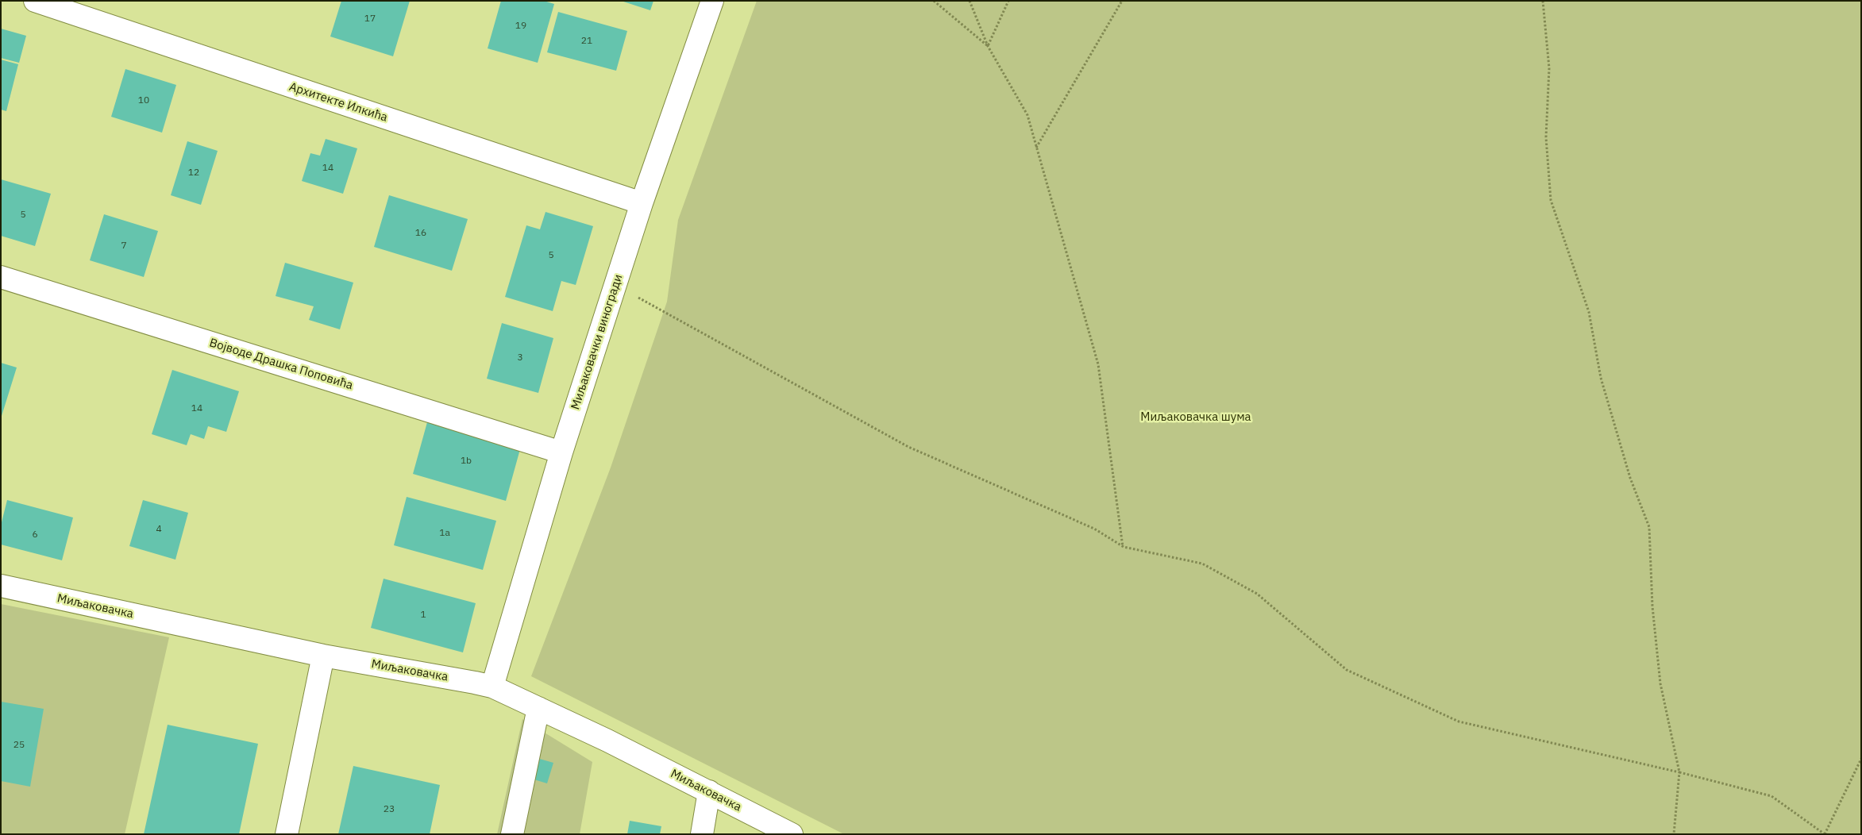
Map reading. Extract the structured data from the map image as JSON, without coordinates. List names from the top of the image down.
{
  "streets": {
    "street": [
      "Архитекте Илкића",
      "Миљаковачки виногради",
      "Војводе Драшка Поповића",
      "Миљаковачка"
    ]
  },
  "crossings": [
    ["Архитекте Илкића", "Миљаковачки виногради"],
    ["Миљаковачки виногради", "Војводе Драшка Поповића"],
    ["Миљаковачки виногради", "Миљаковачка"]
  ],
  "parks": ["Миљаковачка шума"],
  "house_numbers": [
    "17",
    "19",
    "21",
    "10",
    "14",
    "12",
    "5",
    "16",
    "7",
    "5",
    "3",
    "14",
    "1b",
    "4",
    "1a",
    "6",
    "1",
    "25",
    "23"
  ]
}
